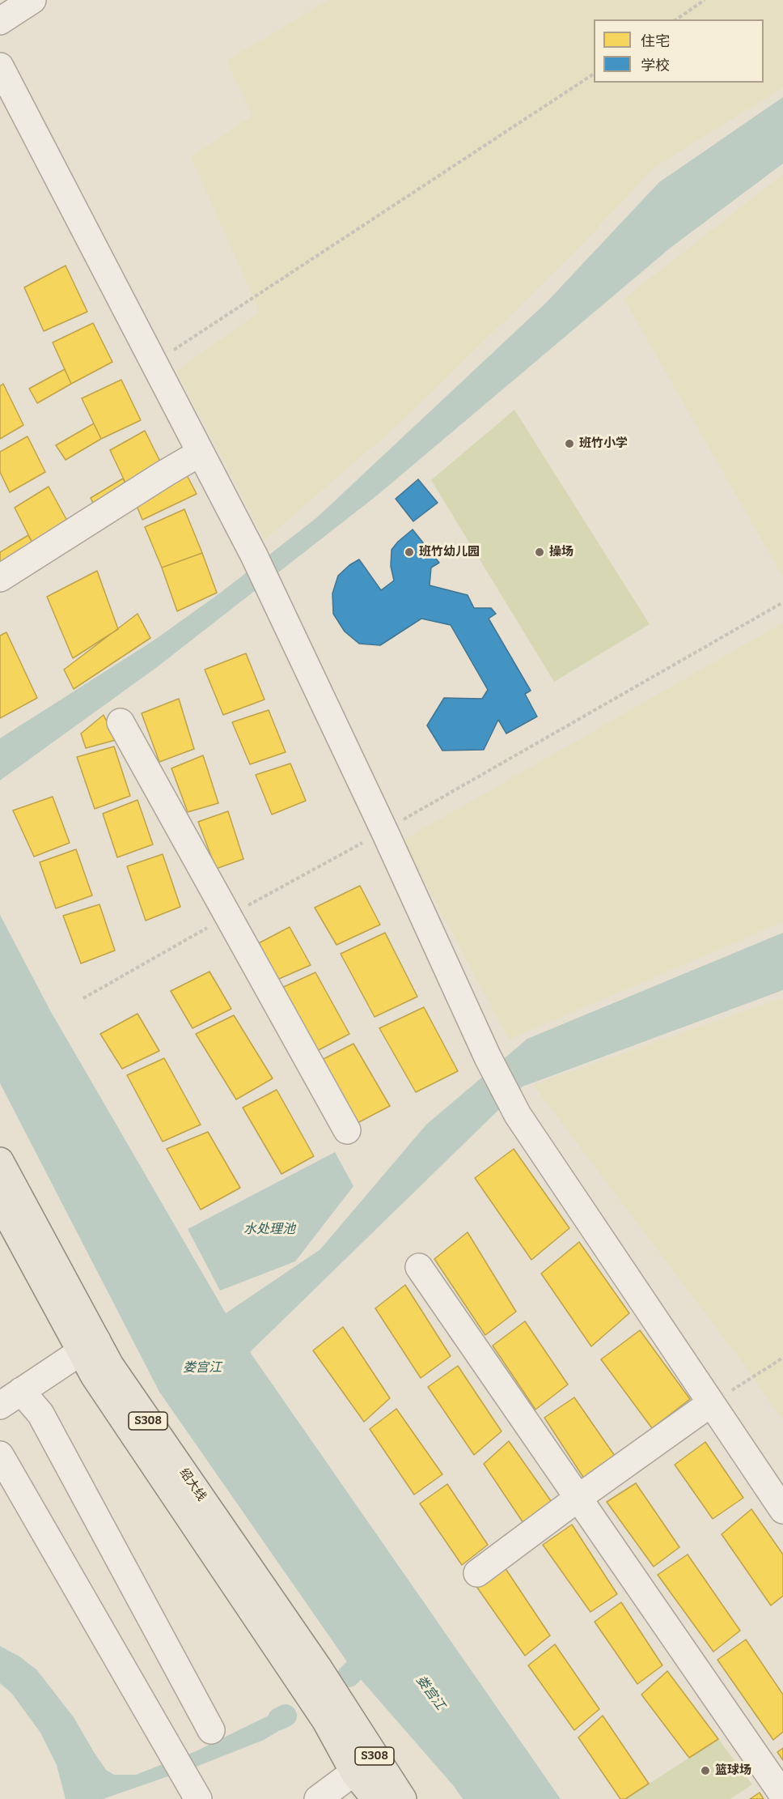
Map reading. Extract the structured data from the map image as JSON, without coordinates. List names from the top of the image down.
{
  "streets": {
    "main road": ["S308", "绍大线"]
  },
  "water": ["水处理池", "娄宫江"],
  "places": [
    "班竹小学",
    "班竹幼儿园",
    "操场",
    "篮球场"
  ],
  "legend": ["住宅", "学校"]
}
